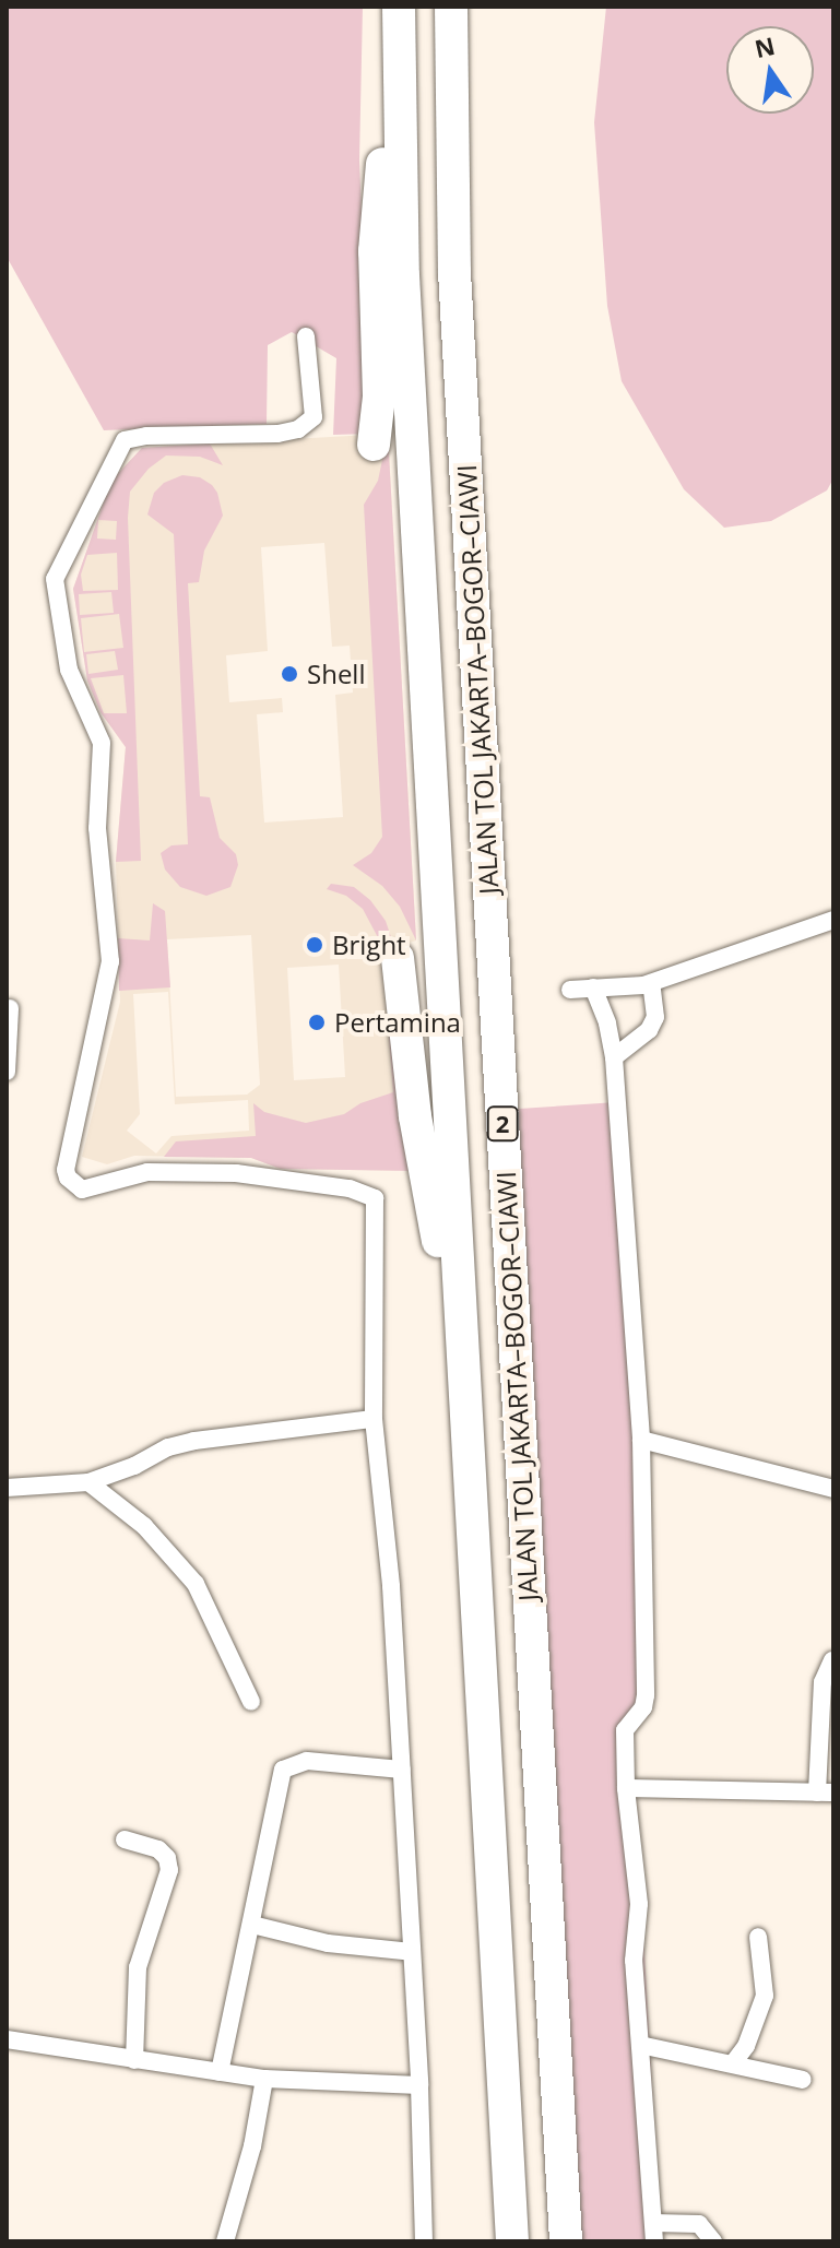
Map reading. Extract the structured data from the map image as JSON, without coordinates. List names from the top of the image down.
{
  "streets": {
    "highway": ["JALAN TOL JAKARTA–BOGOR–CIAWI", "2"]
  },
  "places": ["Shell", "Bright", "Pertamina"],
  "north": "top"
}
